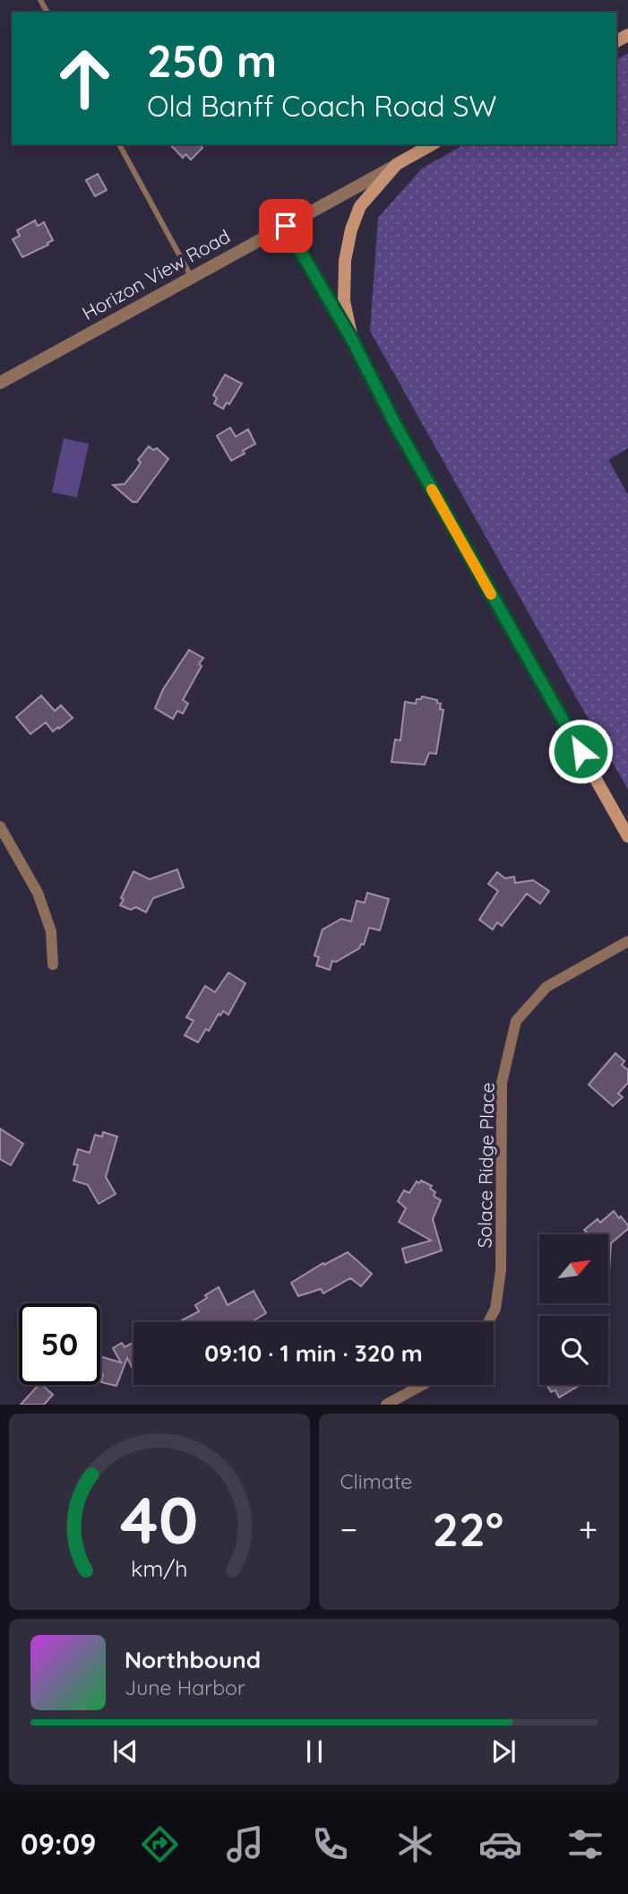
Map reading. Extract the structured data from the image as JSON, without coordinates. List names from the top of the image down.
{
  "streets": {
    "street": ["Horizon View Road", "Solace Ridge Place"]
  },
  "north": "top right",
  "page": {
    "turn": ["250 m", "Old Banff Coach Road SW"],
    "limit": "50",
    "trip": "09:10 · 1 min · 320 m",
    "tile": "Climate",
    "heat": ["−", "22°", "+"],
    "song": ["Northbound", "June Harbor"],
    "tabs": "09:09",
    "gauge": ["40", "km/h"]
  }
}
